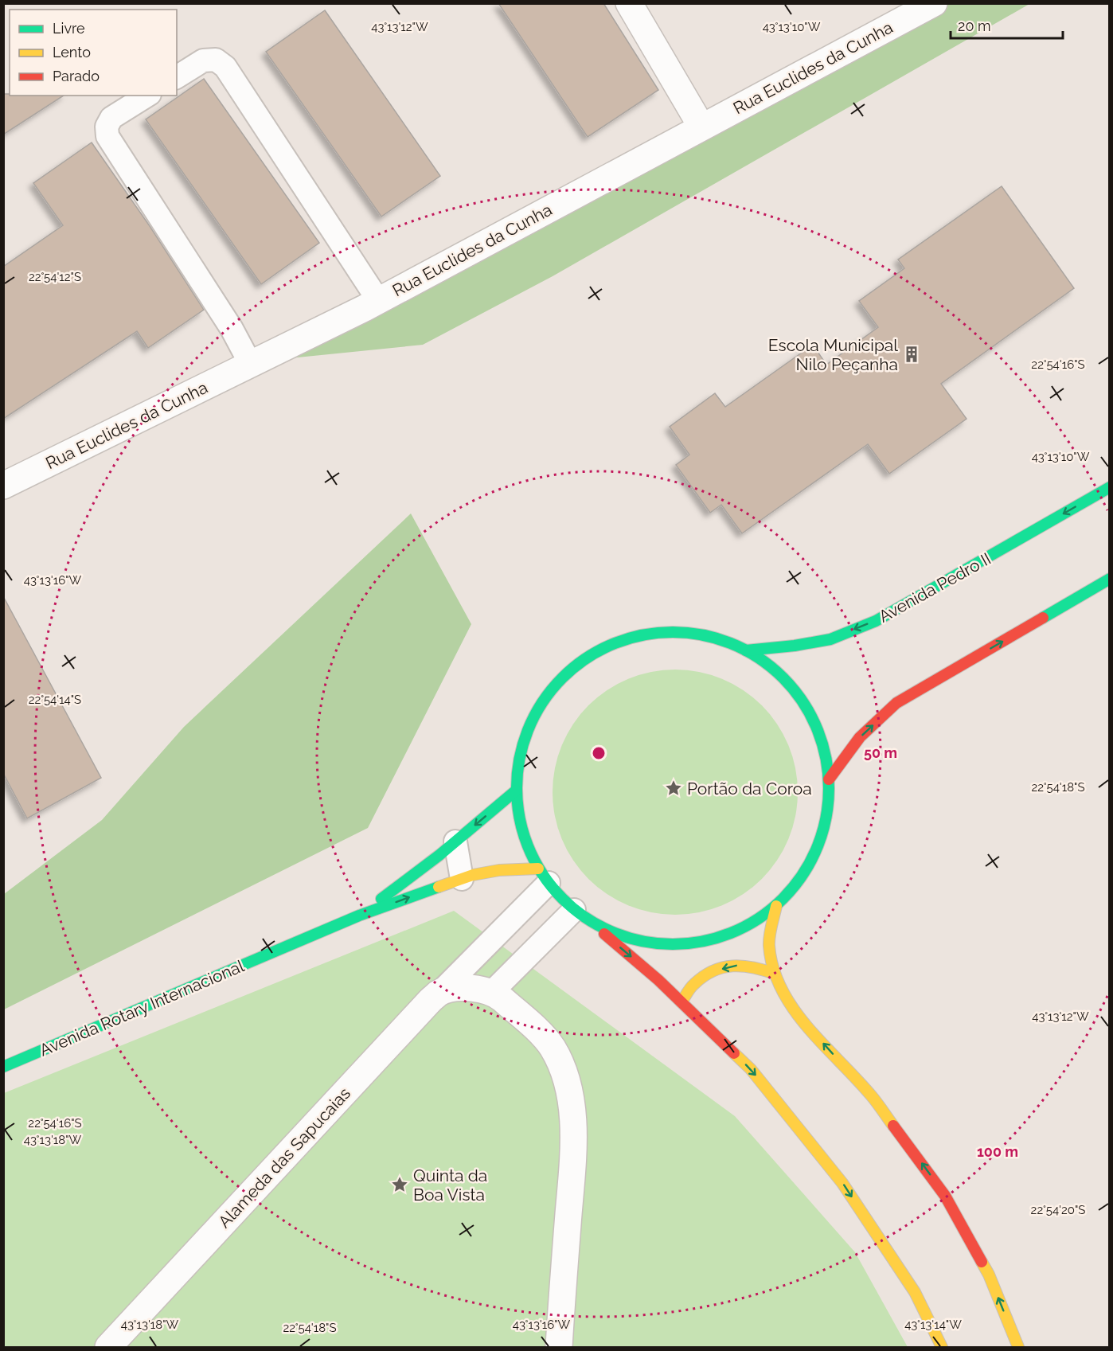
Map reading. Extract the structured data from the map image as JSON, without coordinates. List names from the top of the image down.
{
  "streets": {
    "main road": ["Avenida Pedro II", "Avenida Rotary Internacional"],
    "street": ["Rua Euclides da Cunha", "Alameda das Sapucaias"]
  },
  "crossings": [
    ["Avenida Pedro II", "Avenida Rotary Internacional"]
  ],
  "places": {
    "building": ["Escola Municipal Nilo Peçanha"],
    "place": ["Portão da Coroa", "Quinta da Boa Vista"]
  },
  "legend": ["Livre", "Lento", "Parado"],
  "scale_bar": "20 m",
  "coordinates": [
    "43°13'12\"W",
    "43°13'10\"W",
    "22°54'12\"S",
    "22°54'16\"S",
    "43°13'16\"W",
    "22°54'14\"S",
    "22°54'18\"S",
    "43°13'18\"W",
    "22°54'20\"S",
    "43°13'14\"W"
  ],
  "rings": ["50 m", "100 m"]
}
